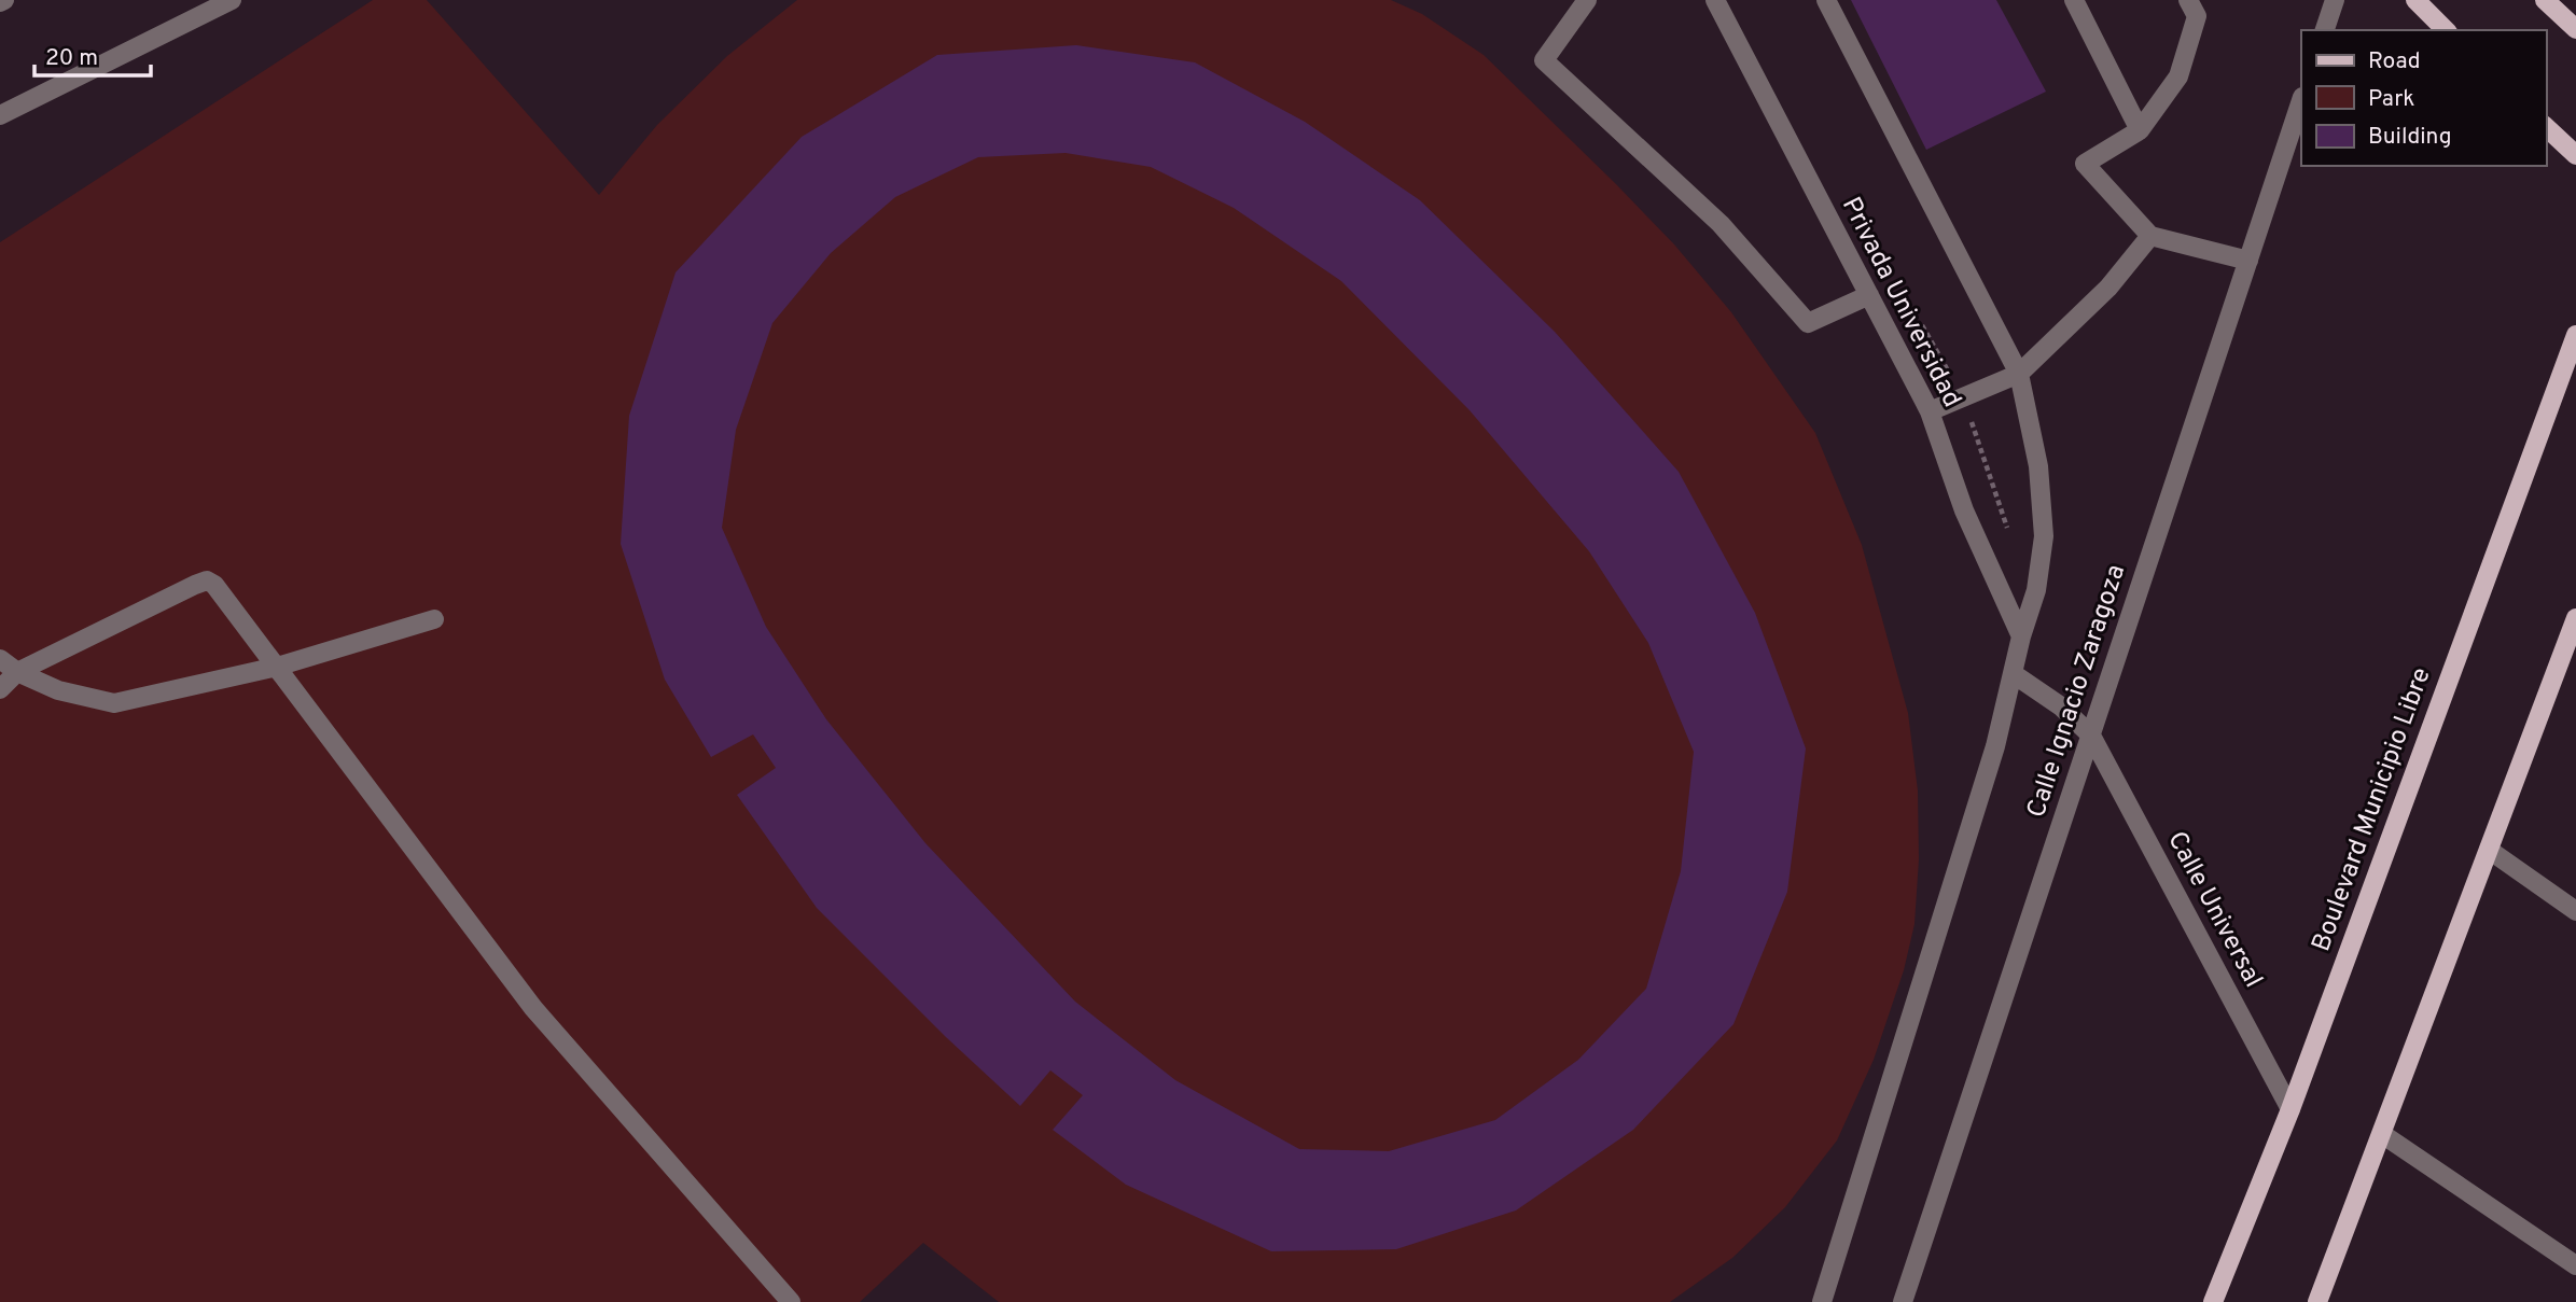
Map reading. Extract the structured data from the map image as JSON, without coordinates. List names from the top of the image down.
{
  "streets": {
    "main road": ["Boulevard Municipio Libre"],
    "street": ["Privada Universidad", "Calle Ignacio Zaragoza", "Calle Universal"]
  },
  "crossings": [
    ["Calle Ignacio Zaragoza", "Calle Universal"],
    ["Boulevard Municipio Libre", "Calle Universal"]
  ],
  "legend": ["Road", "Park", "Building"],
  "scale_bar": "20 m"
}
